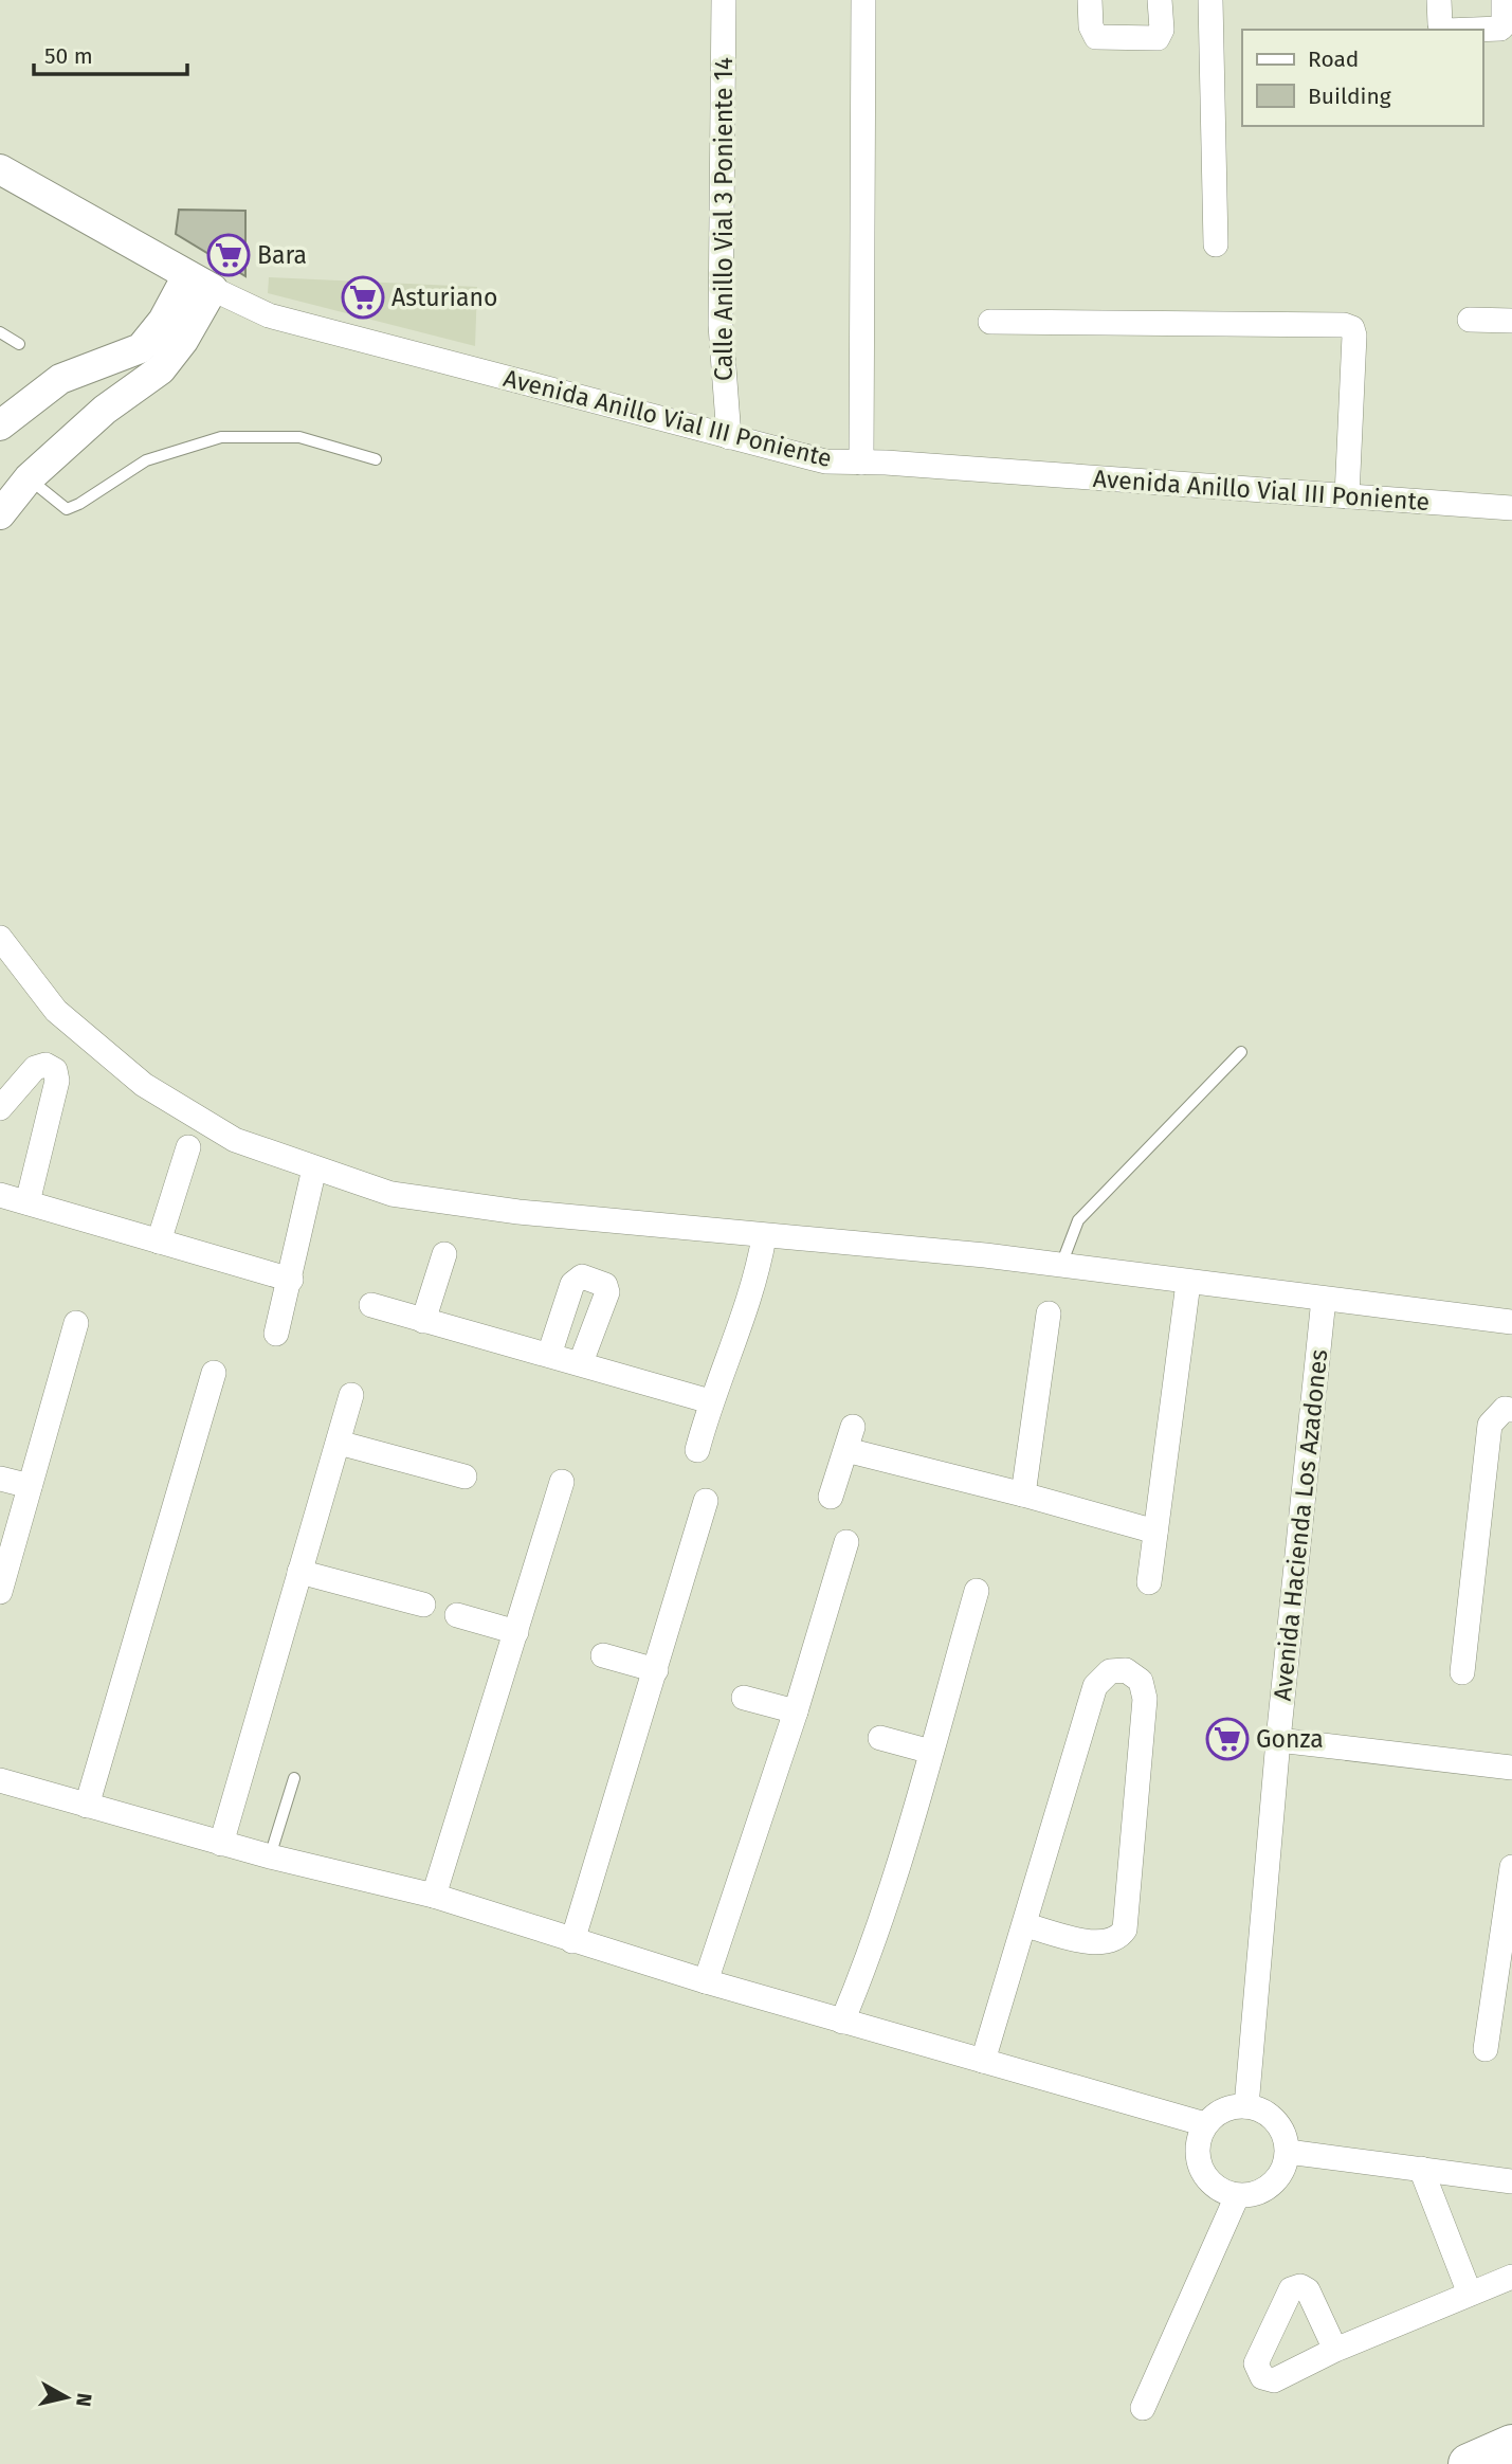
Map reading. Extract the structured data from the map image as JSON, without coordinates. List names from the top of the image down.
{
  "streets": {
    "street": ["Calle Anillo Vial 3 Poniente 14", "Avenida Anillo Vial III Poniente", "Avenida Hacienda Los Azadones"]
  },
  "crossings": [
    ["Calle Anillo Vial 3 Poniente 14", "Avenida Anillo Vial III Poniente"]
  ],
  "places": {
    "supermarket": ["Bara", "Asturiano", "Gonza"]
  },
  "legend": ["Road", "Building"],
  "scale_bar": "50 m",
  "north": "right"
}
